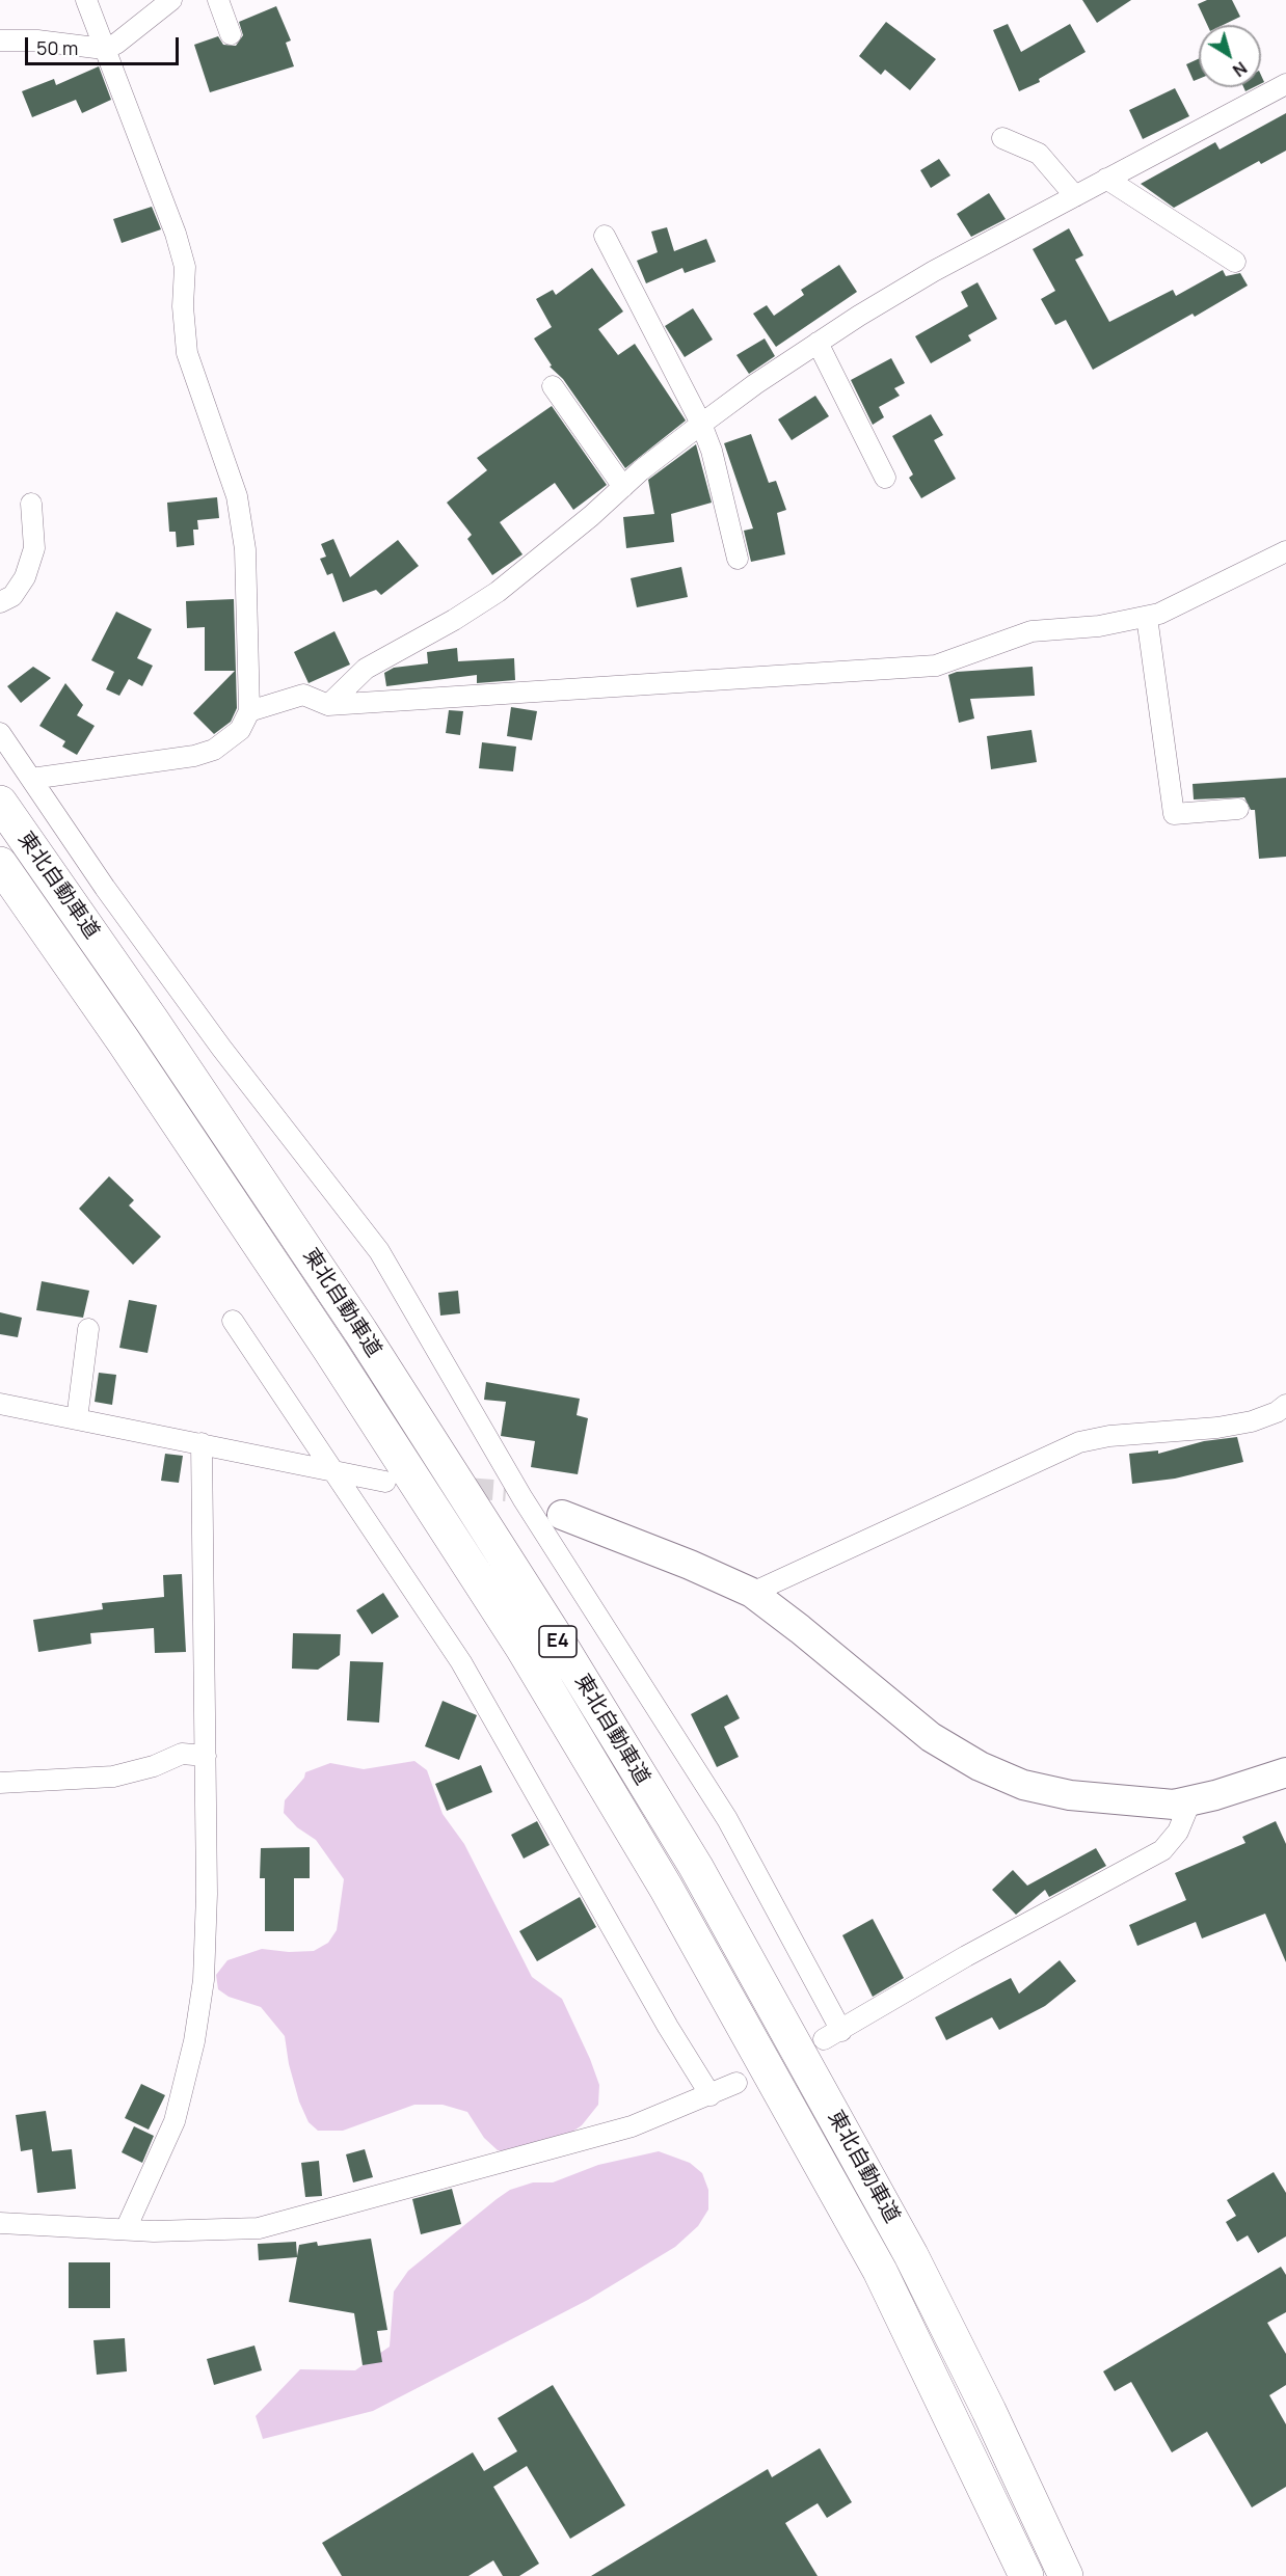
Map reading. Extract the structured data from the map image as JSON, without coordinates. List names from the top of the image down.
{
  "streets": {
    "highway": ["東北自動車道", "E4"]
  },
  "scale_bar": "50 m",
  "north": "bottom right"
}
